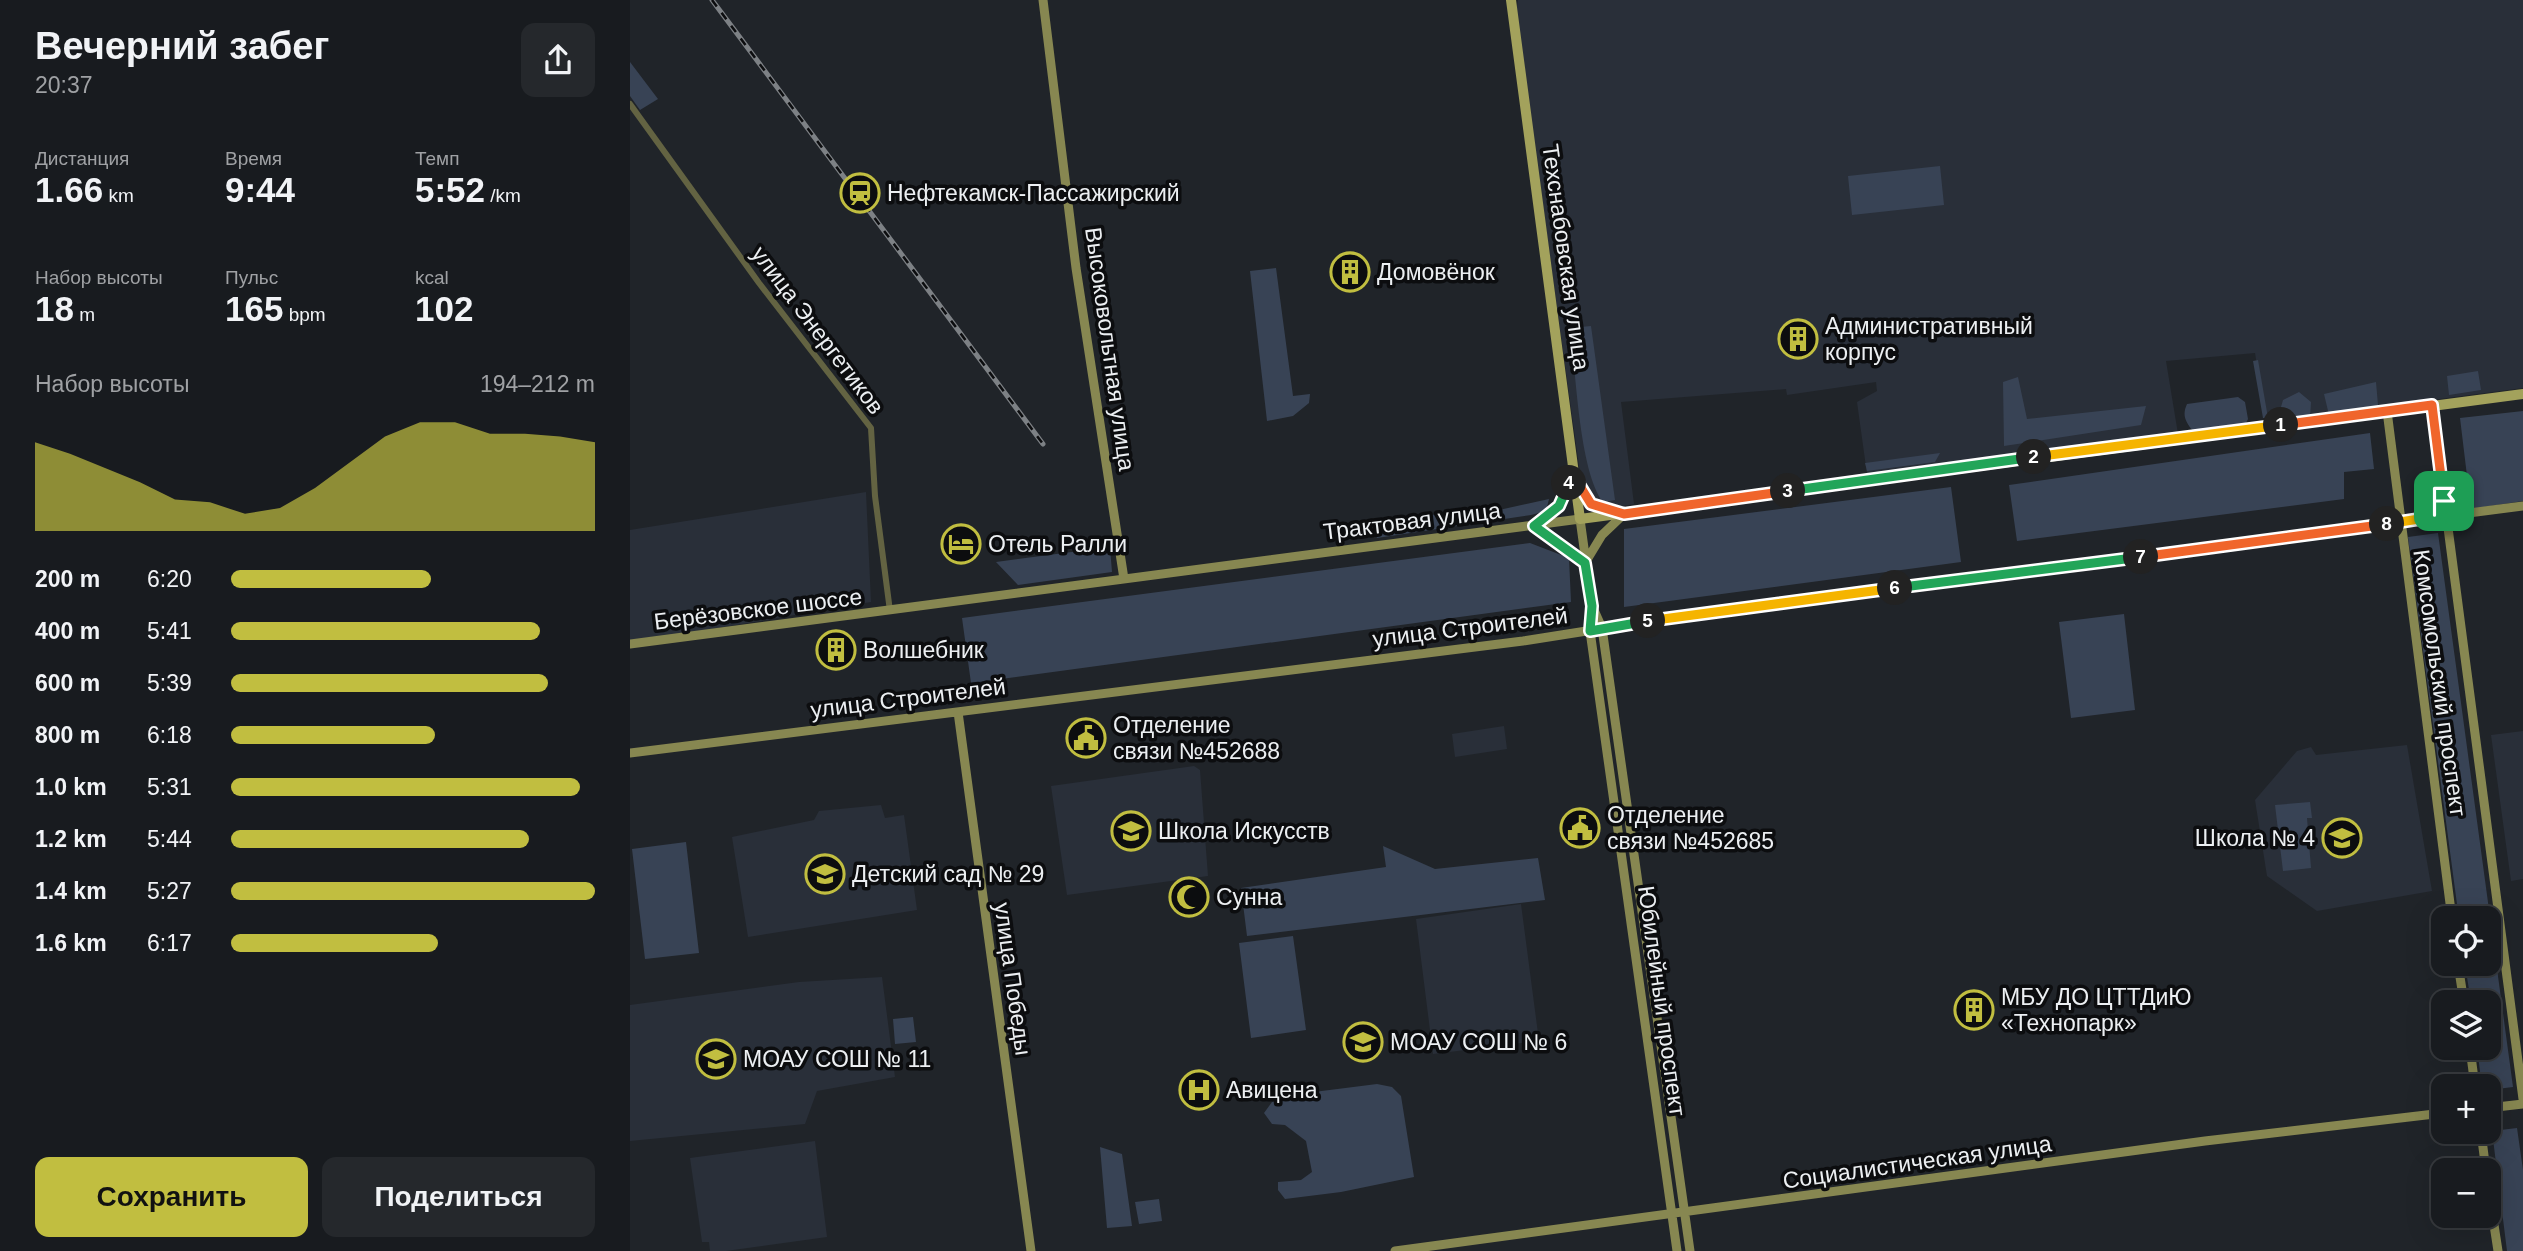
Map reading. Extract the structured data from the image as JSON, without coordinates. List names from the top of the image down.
{
  "streets": {
    "main road": [
      "Техснабовская улица",
      "Высоковольтная улица",
      "Трактовая улица",
      "Берёзовское шоссе",
      "улица Строителей",
      "Комсомольский проспект",
      "улица Победы",
      "Юбилейный проспект",
      "Социалистическая улица"
    ],
    "street": ["улица Энергетиков"]
  },
  "crossings": [
    ["Техснабовская улица", "Трактовая улица"],
    ["улица Энергетиков", "Трактовая улица"],
    ["улица Энергетиков", "Берёзовское шоссе"],
    ["Высоковольтная улица", "Трактовая улица"],
    ["Трактовая улица", "Берёзовское шоссе"],
    ["Трактовая улица", "Комсомольский проспект"],
    ["улица Строителей", "Комсомольский проспект"],
    ["улица Строителей", "улица Победы"],
    ["улица Строителей", "Юбилейный проспект"],
    ["Юбилейный проспект", "Социалистическая улица"]
  ],
  "places": {
    "station": ["Нефтекамск-Пассажирский"],
    "building": [
      "Домовёнок",
      "Административный корпус",
      "Волшебник",
      "МБУ ДО ЦТТДиЮ «Технопарк»"
    ],
    "hotel": ["Отель Ралли"],
    "public building": ["Отделение связи №452688", "Отделение связи №452685"],
    "school or university": [
      "Школа Искусств",
      "Школа № 4",
      "Детский сад № 29",
      "МОАУ СОШ № 6",
      "МОАУ СОШ № 11"
    ],
    "mosque": ["Сунна"],
    "hospital": ["Авицена"]
  },
  "page": {
    "heading": ["Вечерний забег", "20:37"],
    "stats": [
      ["Дистанция", "1.66 km"],
      ["Время", "9:44"],
      ["Темп", "5:52 /km"],
      ["Набор высоты", "18 m"],
      ["Пульс", "165 bpm"],
      ["kcal", "102"]
    ],
    "chart": ["Набор высоты", "194–212 m"],
    "pins": [
      "1",
      "2",
      "4",
      "3",
      "8",
      "7",
      "6",
      "5"
    ],
    "list": [
      {
        "name": "200 m",
        "note": "6:20"
      },
      {
        "name": "400 m",
        "note": "5:41"
      },
      {
        "name": "600 m",
        "note": "5:39"
      },
      {
        "name": "800 m",
        "note": "6:18"
      },
      {
        "name": "1.0 km",
        "note": "5:31"
      },
      {
        "name": "1.2 km",
        "note": "5:44"
      },
      {
        "name": "1.4 km",
        "note": "5:27"
      },
      {
        "name": "1.6 km",
        "note": "6:17"
      }
    ],
    "map_buttons": ["+", "−"],
    "buttons": ["Сохранить", "Поделиться"]
  }
}
